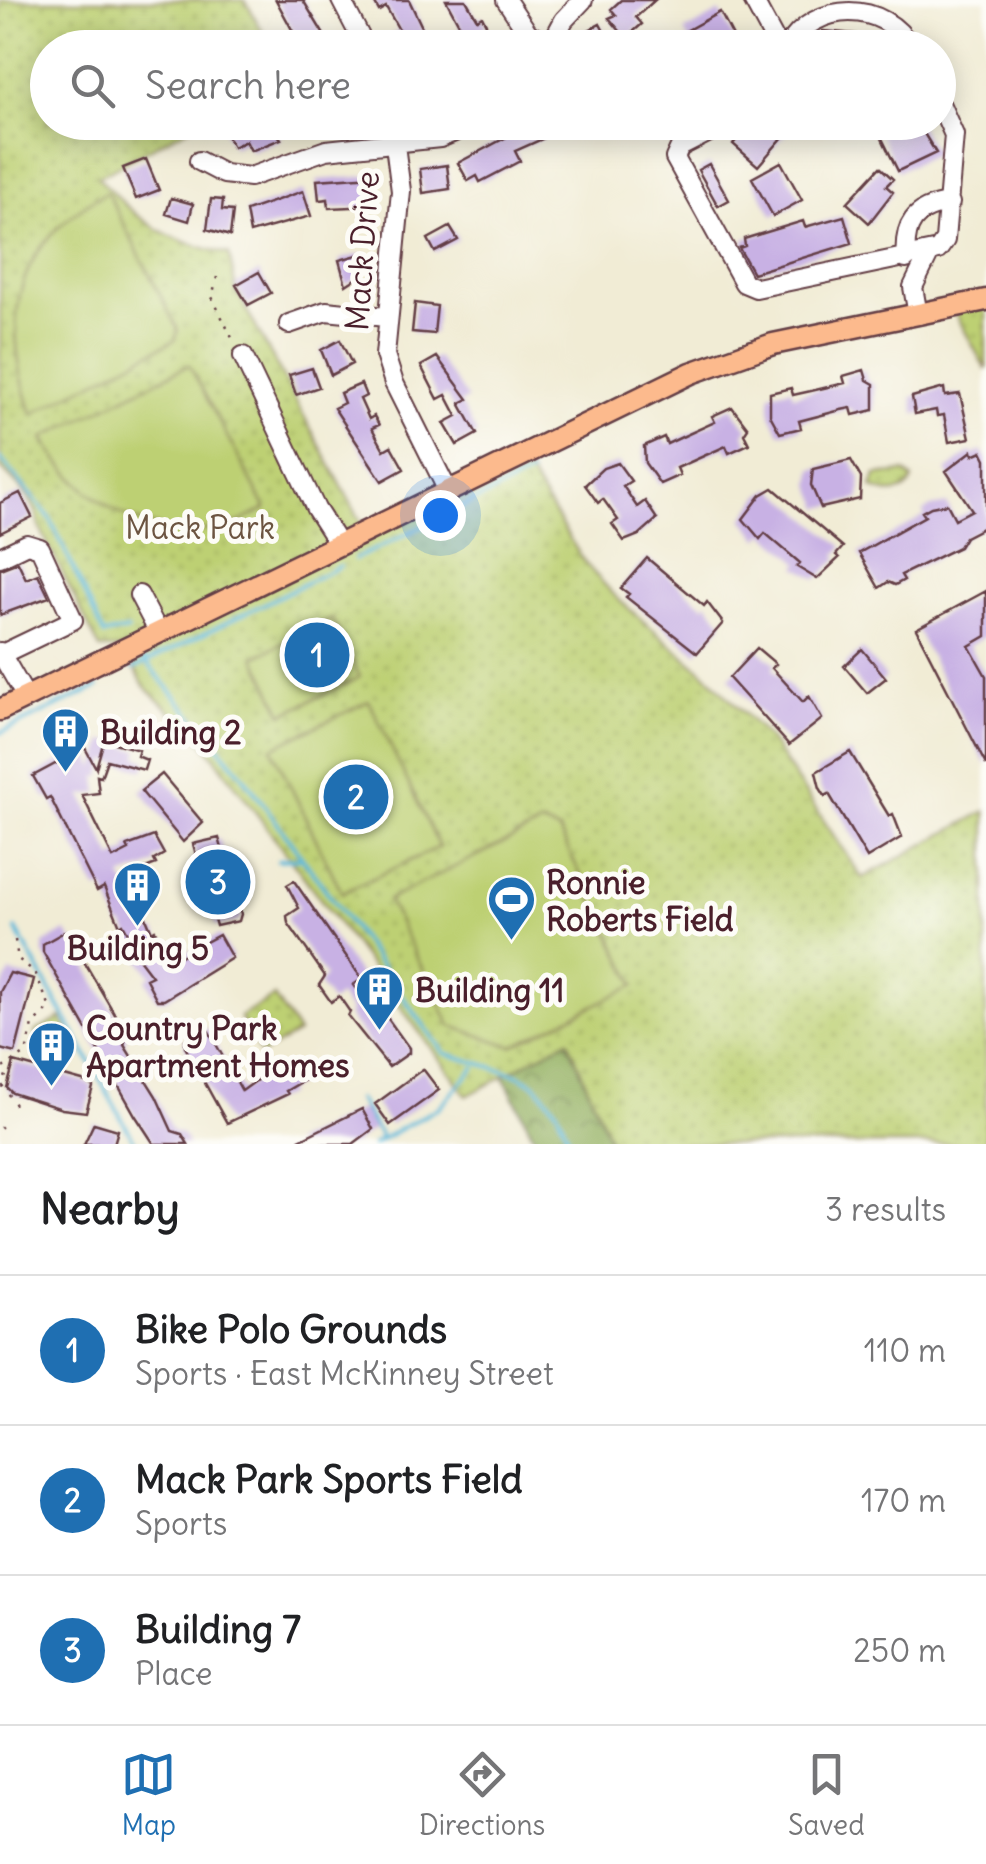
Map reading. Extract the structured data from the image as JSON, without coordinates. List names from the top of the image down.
{
  "streets": {
    "street": ["Mack Drive"]
  },
  "parks": ["Mack Park"],
  "places": {
    "building": [
      "Building 2",
      "Building 5",
      "Building 11",
      "Country Park Apartment Homes"
    ],
    "sports": ["Ronnie Roberts Field"]
  },
  "page": {
    "search": "Search here",
    "pins": ["1", "2", "3"],
    "heading": ["Nearby", "3 results"],
    "list": [
      {
        "mark": "1",
        "name": "Bike Polo Grounds",
        "note": "Sports · East McKinney Street",
        "value": "110 m"
      },
      {
        "mark": "2",
        "name": "Mack Park Sports Field",
        "note": "Sports",
        "value": "170 m"
      },
      {
        "mark": "3",
        "name": "Building 7",
        "note": "Place",
        "value": "250 m"
      }
    ],
    "nav": ["Map", "Directions", "Saved"]
  }
}
